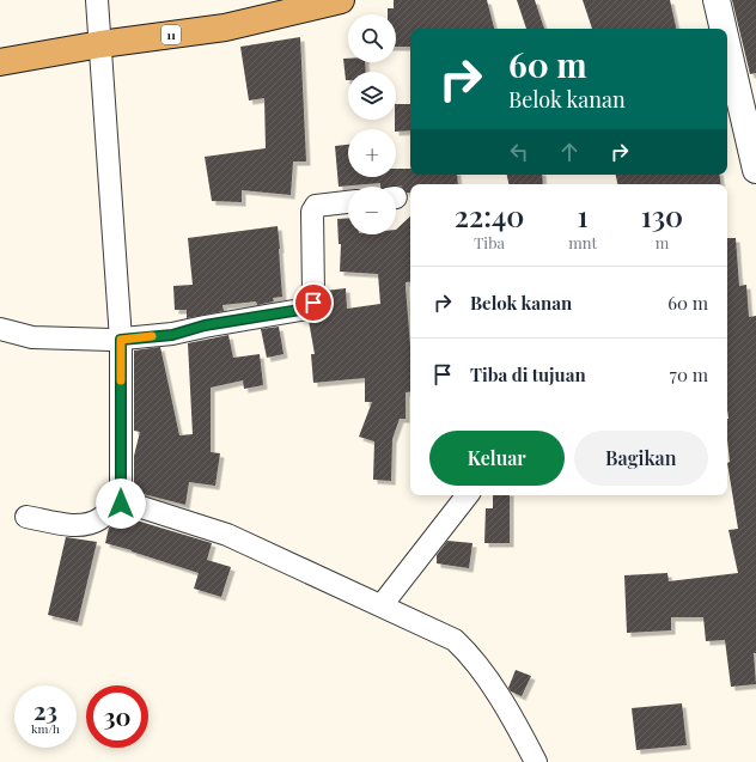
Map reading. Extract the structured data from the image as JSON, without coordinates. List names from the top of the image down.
{
  "streets": {
    "highway": ["11"]
  },
  "page": {
    "map_buttons": ["+", "−"],
    "turn": ["60 m", "Belok kanan"],
    "eta": [
      "22:40",
      "Tiba",
      "1",
      "mnt",
      "130",
      "m"
    ],
    "list": [
      {
        "name": "Belok kanan",
        "value": "60 m"
      },
      {
        "name": "Tiba di tujuan",
        "value": "70 m"
      }
    ],
    "buttons": ["Keluar", "Bagikan"],
    "speed": "23 km/h",
    "limit": "30"
  }
}
